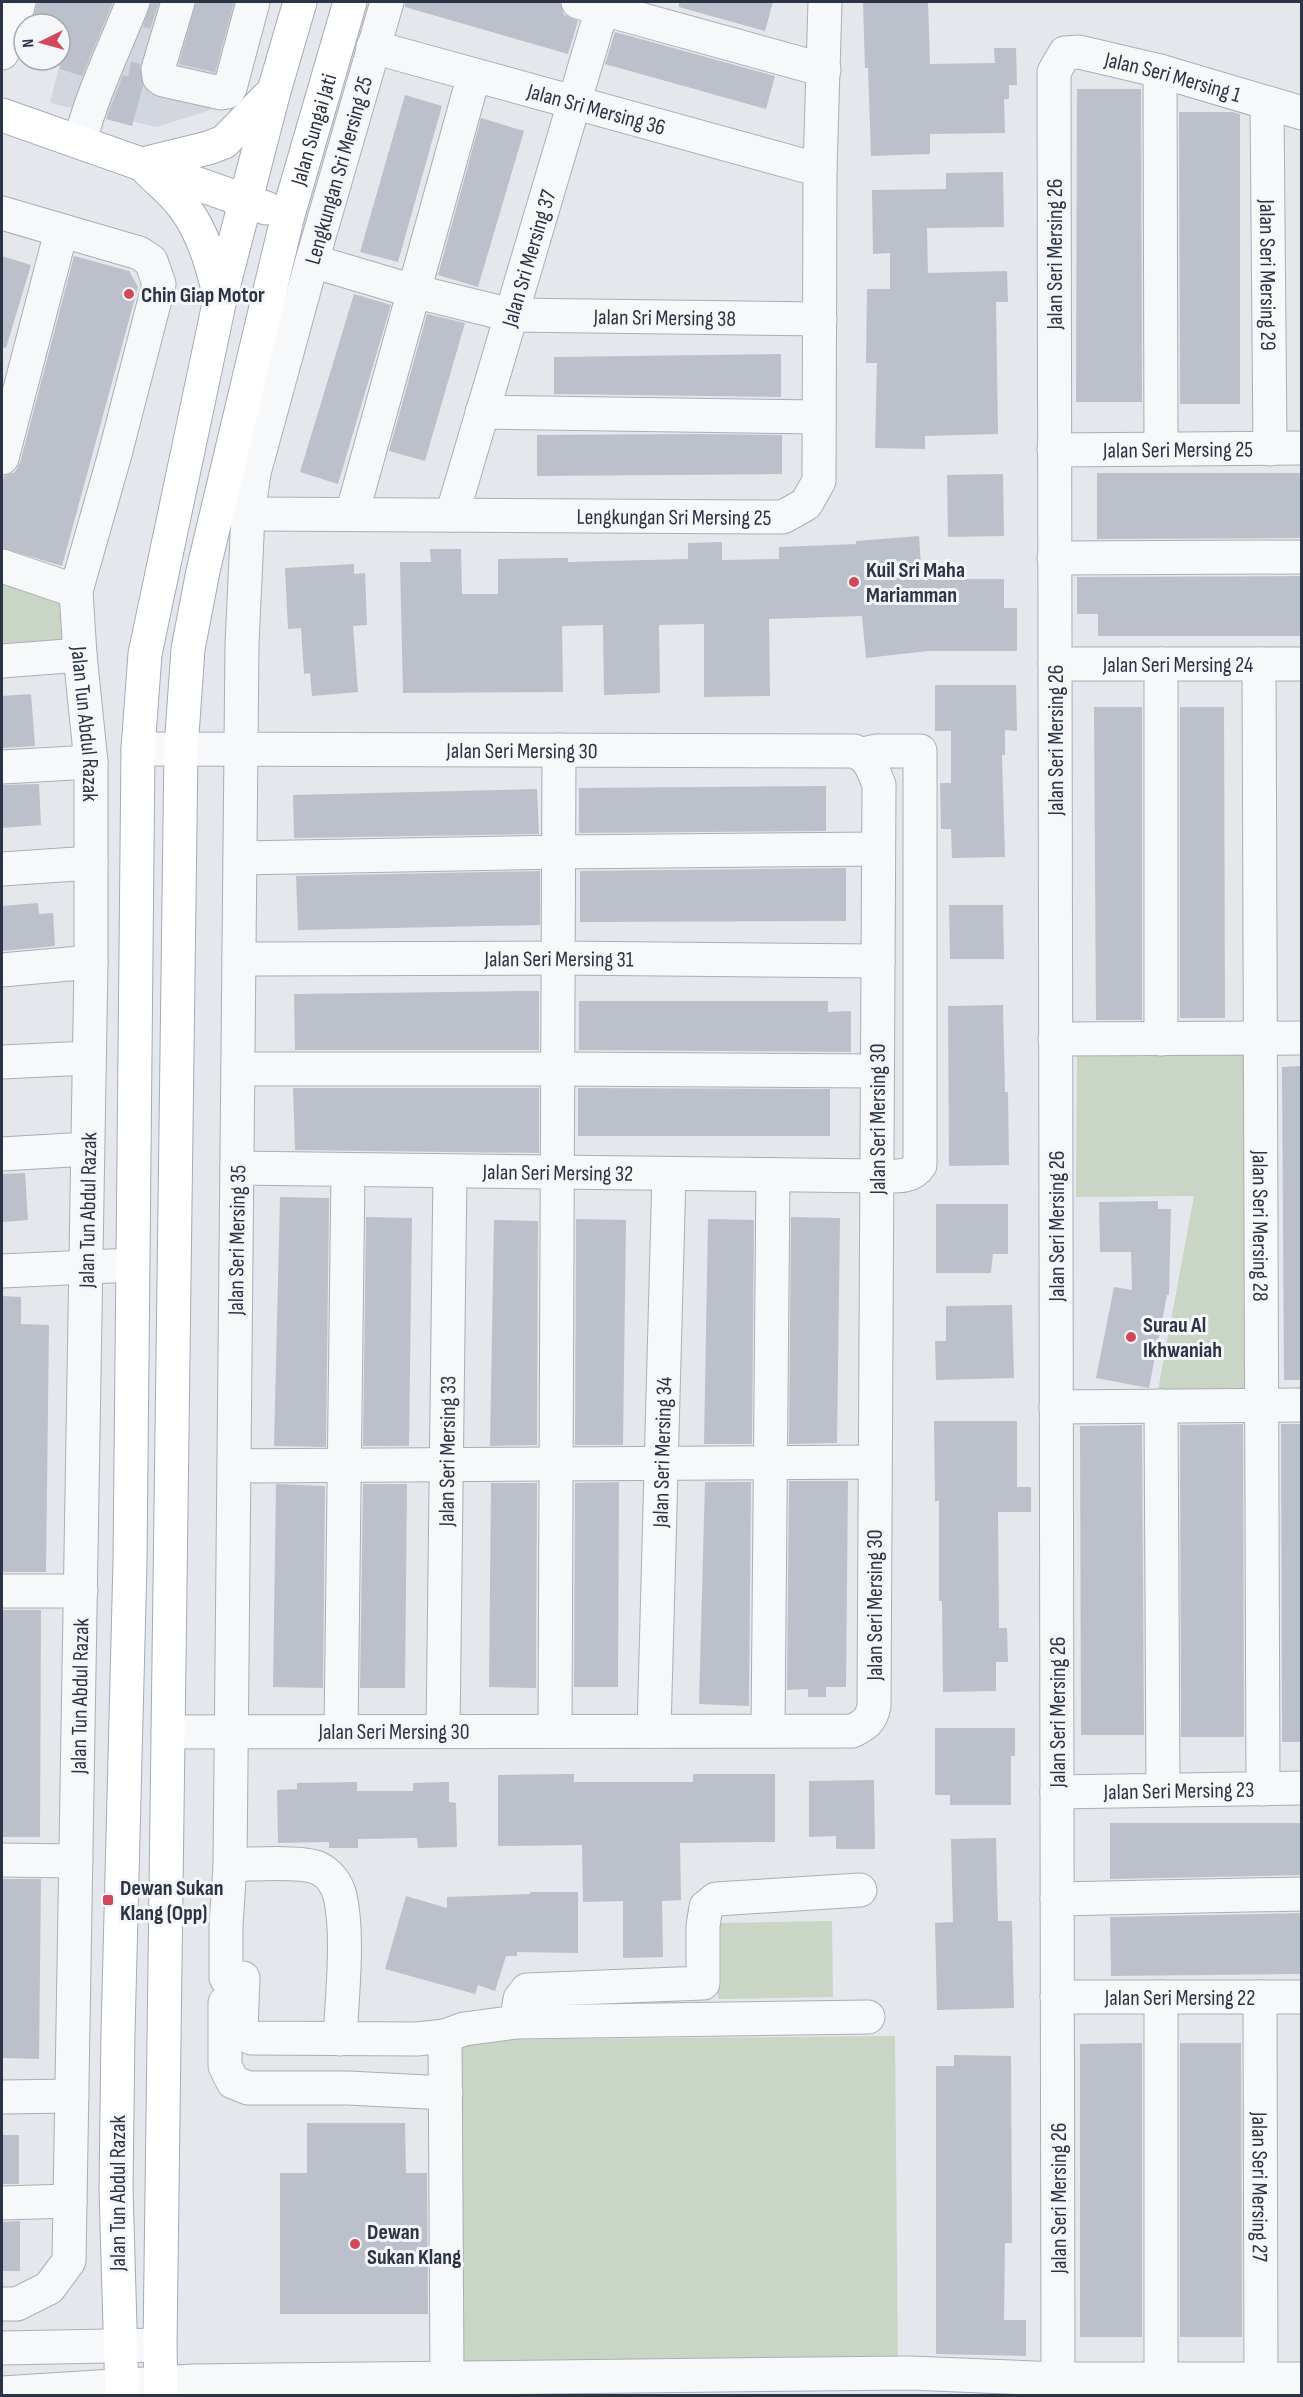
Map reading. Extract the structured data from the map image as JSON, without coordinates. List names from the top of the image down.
{
  "streets": {
    "main road": ["Jalan Sungai Jati", "Jalan Tun Abdul Razak"],
    "street": [
      "Jalan Seri Mersing 1",
      "Jalan Sri Mersing 36",
      "Lengkungan Sri Mersing 25",
      "Jalan Seri Mersing 26",
      "Jalan Sri Mersing 37",
      "Jalan Seri Mersing 29",
      "Jalan Sri Mersing 38",
      "Jalan Seri Mersing 25",
      "Jalan Seri Mersing 24",
      "Jalan Seri Mersing 30",
      "Jalan Seri Mersing 31",
      "Jalan Seri Mersing 32",
      "Jalan Seri Mersing 28",
      "Jalan Seri Mersing 35",
      "Jalan Seri Mersing 33",
      "Jalan Seri Mersing 34",
      "Jalan Seri Mersing 23",
      "Jalan Seri Mersing 22",
      "Jalan Seri Mersing 27"
    ]
  },
  "crossings": [
    ["Jalan Seri Mersing 1", "Jalan Seri Mersing 26"],
    ["Jalan Seri Mersing 1", "Jalan Seri Mersing 29"],
    ["Jalan Sri Mersing 36", "Lengkungan Sri Mersing 25"],
    ["Jalan Sri Mersing 36", "Jalan Sri Mersing 37"],
    ["Jalan Sungai Jati", "Jalan Tun Abdul Razak"],
    ["Lengkungan Sri Mersing 25", "Jalan Sri Mersing 37"],
    ["Lengkungan Sri Mersing 25", "Jalan Sri Mersing 38"],
    ["Lengkungan Sri Mersing 25", "Jalan Seri Mersing 30"],
    ["Lengkungan Sri Mersing 25", "Jalan Seri Mersing 35"],
    ["Jalan Seri Mersing 26", "Jalan Seri Mersing 25"],
    ["Jalan Seri Mersing 26", "Jalan Seri Mersing 24"],
    ["Jalan Seri Mersing 26", "Jalan Seri Mersing 23"],
    ["Jalan Seri Mersing 26", "Jalan Seri Mersing 22"],
    ["Jalan Sri Mersing 37", "Jalan Sri Mersing 38"],
    ["Jalan Seri Mersing 29", "Jalan Seri Mersing 25"],
    ["Jalan Seri Mersing 24", "Jalan Seri Mersing 28"],
    ["Jalan Tun Abdul Razak", "Jalan Seri Mersing 30"],
    ["Jalan Seri Mersing 30", "Jalan Seri Mersing 31"],
    ["Jalan Seri Mersing 30", "Jalan Seri Mersing 32"],
    ["Jalan Seri Mersing 30", "Jalan Seri Mersing 35"],
    ["Jalan Seri Mersing 30", "Jalan Seri Mersing 33"],
    ["Jalan Seri Mersing 30", "Jalan Seri Mersing 34"],
    ["Jalan Seri Mersing 31", "Jalan Seri Mersing 35"],
    ["Jalan Seri Mersing 32", "Jalan Seri Mersing 35"],
    ["Jalan Seri Mersing 32", "Jalan Seri Mersing 33"],
    ["Jalan Seri Mersing 32", "Jalan Seri Mersing 34"],
    ["Jalan Seri Mersing 28", "Jalan Seri Mersing 23"],
    ["Jalan Seri Mersing 22", "Jalan Seri Mersing 27"]
  ],
  "places": {
    "other": [
      "Chin Giap Motor",
      "Kuil Sri Maha Mariamman",
      "Surau Al Ikhwaniah",
      "Dewan Sukan Klang"
    ],
    "transit": ["Dewan Sukan Klang (Opp)"]
  },
  "north": "left"
}
